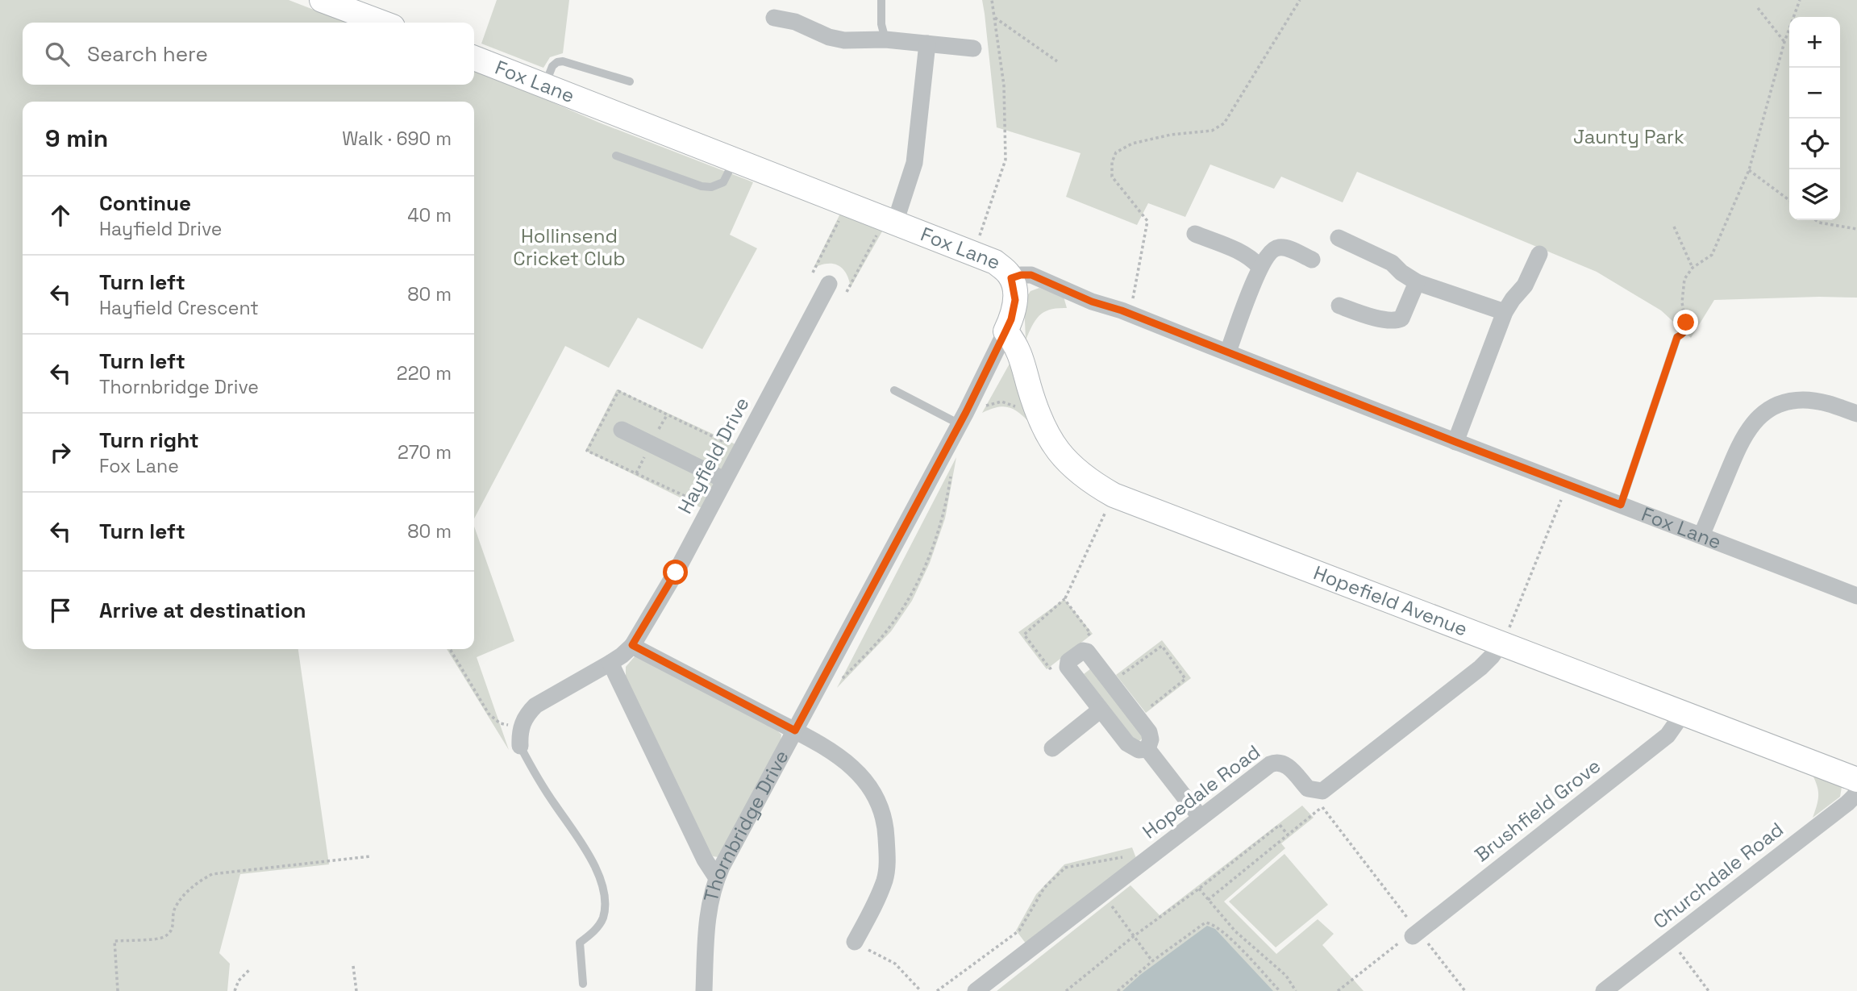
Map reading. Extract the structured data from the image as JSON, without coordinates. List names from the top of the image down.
{
  "streets": {
    "street": [
      "Fox Lane",
      "Hayfield Drive",
      "Hopefield Avenue",
      "Hopedale Road",
      "Brushfield Grove",
      "Thornbridge Drive",
      "Churchdale Road"
    ]
  },
  "crossings": [
    ["Fox Lane", "Thornbridge Drive"],
    ["Hopefield Avenue", "Brushfield Grove"],
    ["Hopefield Avenue", "Thornbridge Drive"]
  ],
  "parks": ["Jaunty Park", "Hollinsend Cricket Club"],
  "page": {
    "map_buttons": ["+", "−"],
    "search": "Search here",
    "heading": ["9 min", "Walk · 690 m"],
    "list": [
      ["Continue", "Hayfield Drive", "40 m"],
      ["Turn left", "Hayfield Crescent", "80 m"],
      ["Turn left", "Thornbridge Drive", "220 m"],
      ["Turn right", "Fox Lane", "270 m"],
      ["Turn left", "80 m"],
      "Arrive at destination"
    ]
  }
}
